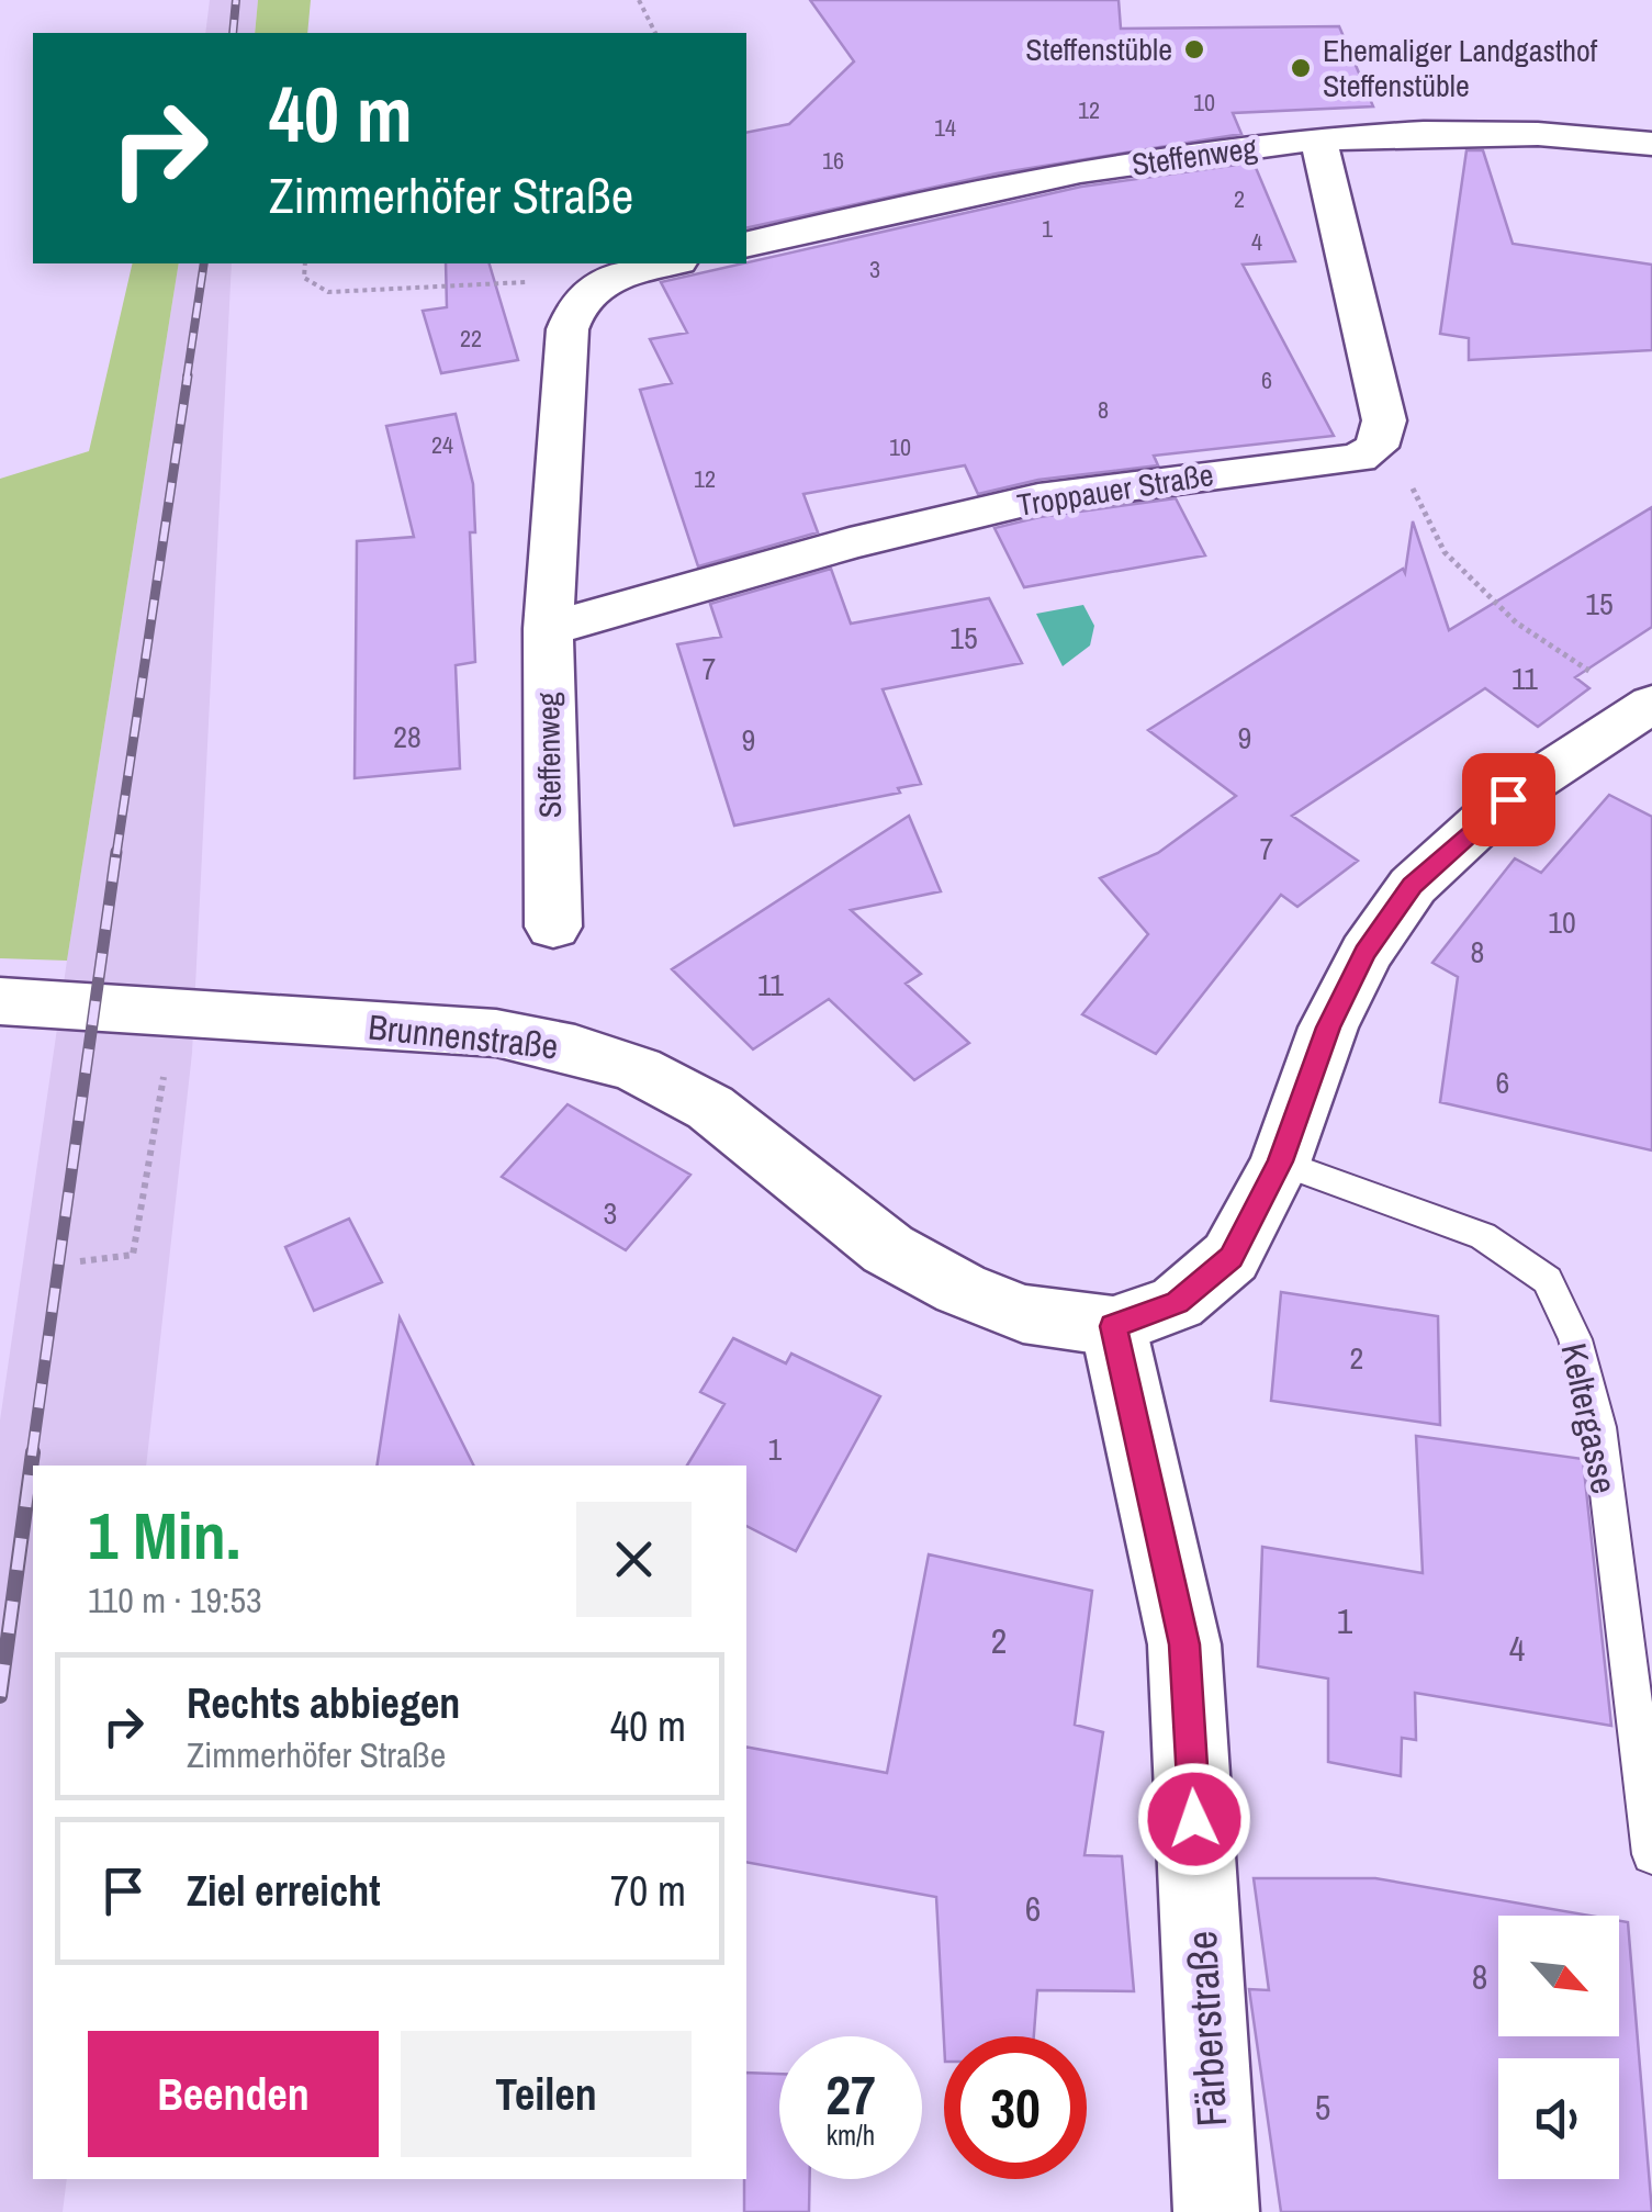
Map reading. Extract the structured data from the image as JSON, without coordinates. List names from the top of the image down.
{
  "streets": {
    "street": [
      "Steffenweg",
      "Troppauer Straße",
      "Brunnenstraße",
      "Färberstraße"
    ],
    "lane": ["Keltergasse"]
  },
  "crossings": [
    ["Steffenweg", "Troppauer Straße"],
    ["Brunnenstraße", "Färberstraße"]
  ],
  "places": ["Steffenstüble", "Ehemaliger Landgasthof Steffenstüble"],
  "house_numbers": [
    "10",
    "12",
    "14",
    "16",
    "2",
    "1",
    "4",
    "3",
    "22",
    "6",
    "8",
    "24",
    "10",
    "12",
    "15",
    "15",
    "7",
    "11",
    "28",
    "9",
    "9",
    "7",
    "10",
    "8",
    "11",
    "6",
    "3",
    "2",
    "1",
    "1",
    "2",
    "4",
    "6",
    "8",
    "5"
  ],
  "north": "bottom right",
  "page": {
    "turn": ["40 m", "Zimmerhöfer Straße"],
    "heading": ["1 Min.", "110 m · 19:53"],
    "list": [
      {
        "name": "Rechts abbiegen",
        "note": "Zimmerhöfer Straße",
        "value": "40 m"
      },
      {
        "name": "Ziel erreicht",
        "value": "70 m"
      }
    ],
    "buttons": ["Beenden", "Teilen"],
    "speed": "27 km/h",
    "limit": "30"
  }
}
